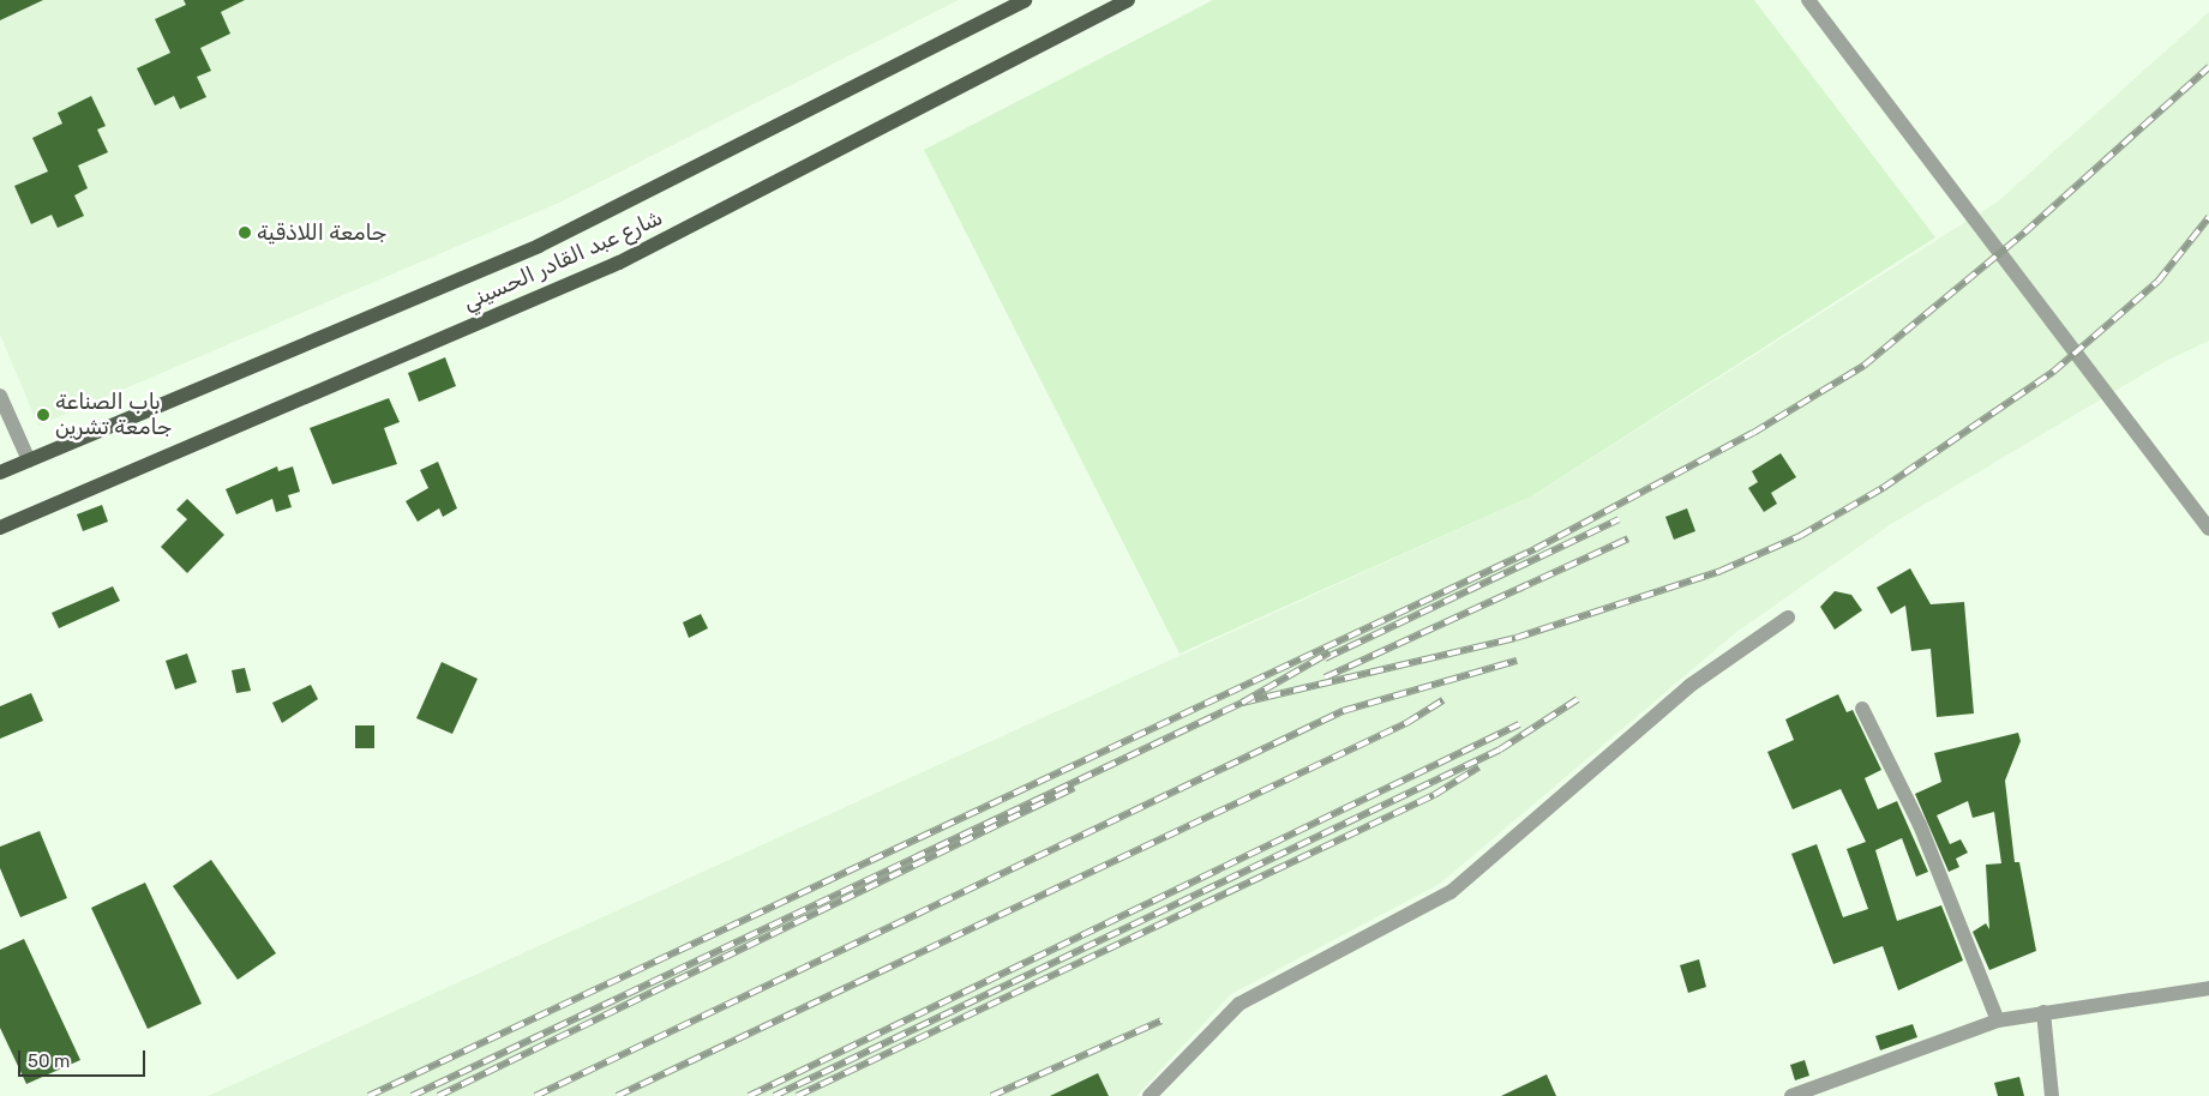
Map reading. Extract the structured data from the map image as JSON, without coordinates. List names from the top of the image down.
{
  "streets": {
    "main road": ["شارع عبد القادر الحسيني"]
  },
  "places": ["جامعة اللاذقية", "باب الصناعة جامعة تشرين"],
  "scale_bar": "50 m"
}
